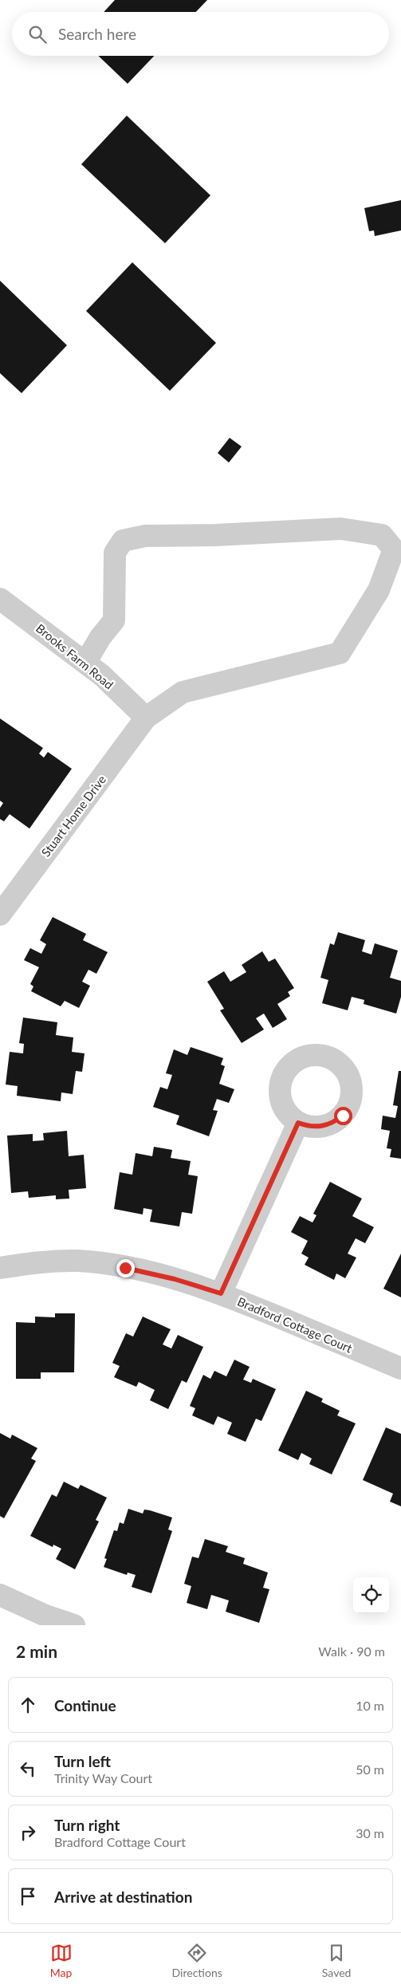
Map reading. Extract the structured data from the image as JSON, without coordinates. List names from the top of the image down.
{
  "streets": {
    "street": ["Brooks Farm Road", "Stuart Home Drive", "Bradford Cottage Court"]
  },
  "crossings": [
    ["Brooks Farm Road", "Stuart Home Drive"]
  ],
  "page": {
    "search": "Search here",
    "heading": ["2 min", "Walk · 90 m"],
    "list": [
      ["Continue", "10 m"],
      ["Turn left", "Trinity Way Court", "50 m"],
      ["Turn right", "Bradford Cottage Court", "30 m"],
      "Arrive at destination"
    ],
    "nav": ["Map", "Directions", "Saved"]
  }
}
